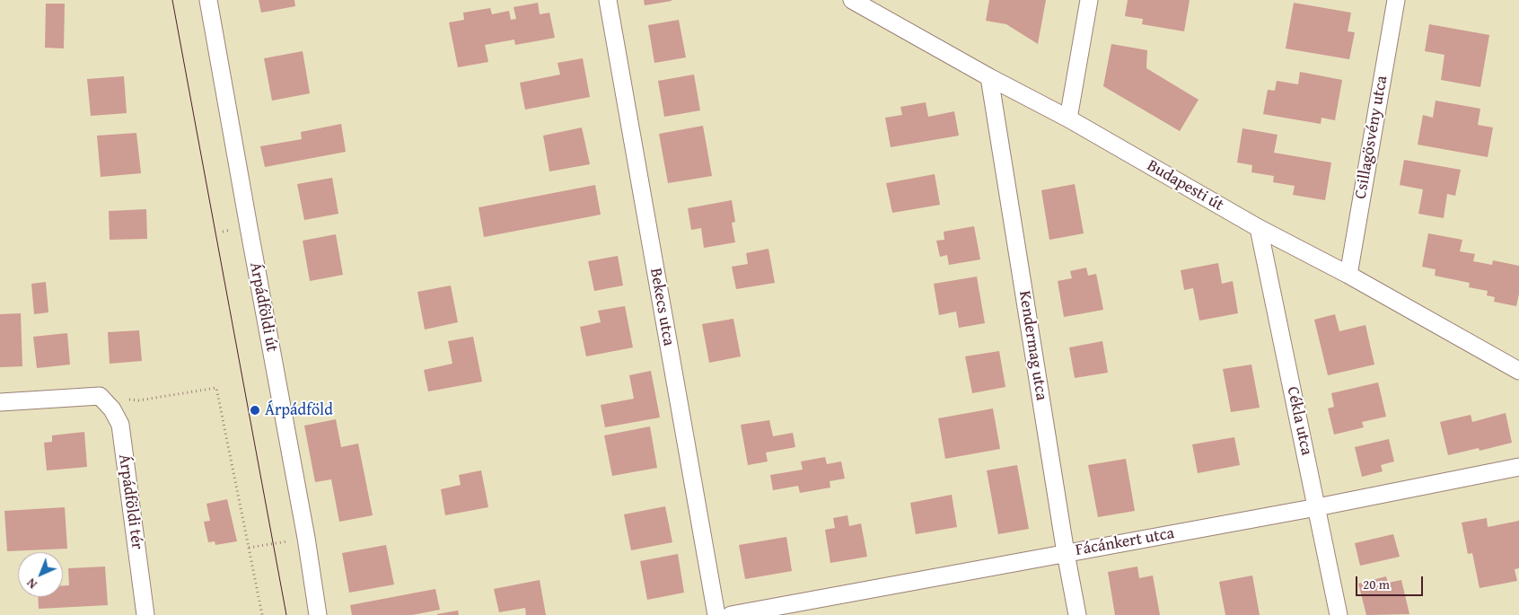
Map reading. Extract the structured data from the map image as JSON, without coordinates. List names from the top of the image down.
{
  "streets": {
    "street": [
      "Csillagösvény utca",
      "Budapesti út",
      "Árpádföldi út",
      "Bekecs utca",
      "Kendermag utca",
      "Cékla utca",
      "Árpádföldi tér",
      "Fácánkert utca"
    ]
  },
  "crossings": [
    ["Csillagösvény utca", "Budapesti út"],
    ["Budapesti út", "Kendermag utca"],
    ["Budapesti út", "Cékla utca"],
    ["Kendermag utca", "Fácánkert utca"],
    ["Cékla utca", "Fácánkert utca"]
  ],
  "places": ["Árpádföld"],
  "scale_bar": "20 m",
  "north": "bottom left"
}
